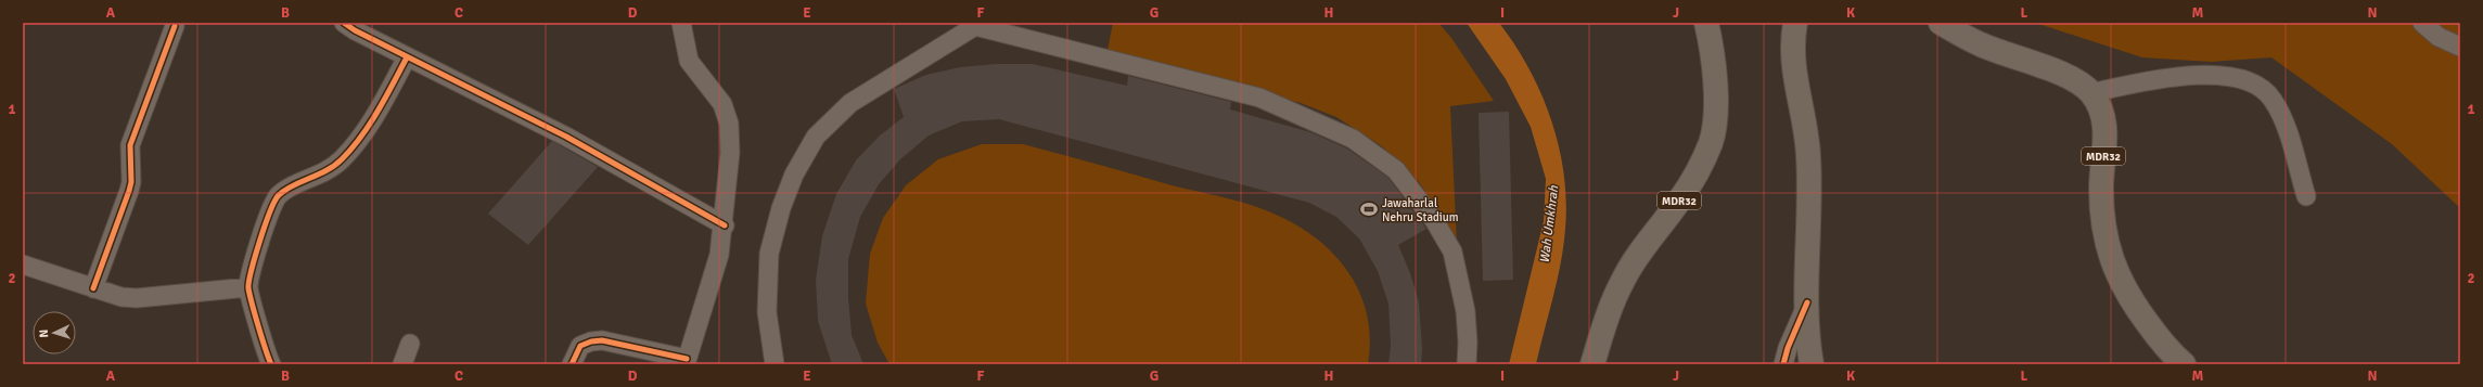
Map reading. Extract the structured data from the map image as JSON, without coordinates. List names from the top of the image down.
{
  "streets": {
    "main road": ["MDR32"]
  },
  "water": ["Wah Umkhrah"],
  "places": {
    "sports": ["Jawaharlal Nehru Stadium"]
  },
  "north": "left",
  "grid": {
    "columns": [
      "A",
      "B",
      "C",
      "D",
      "E",
      "F",
      "G",
      "H",
      "I",
      "J",
      "K",
      "L",
      "M",
      "N"
    ],
    "rows": ["1", "2"]
  }
}
